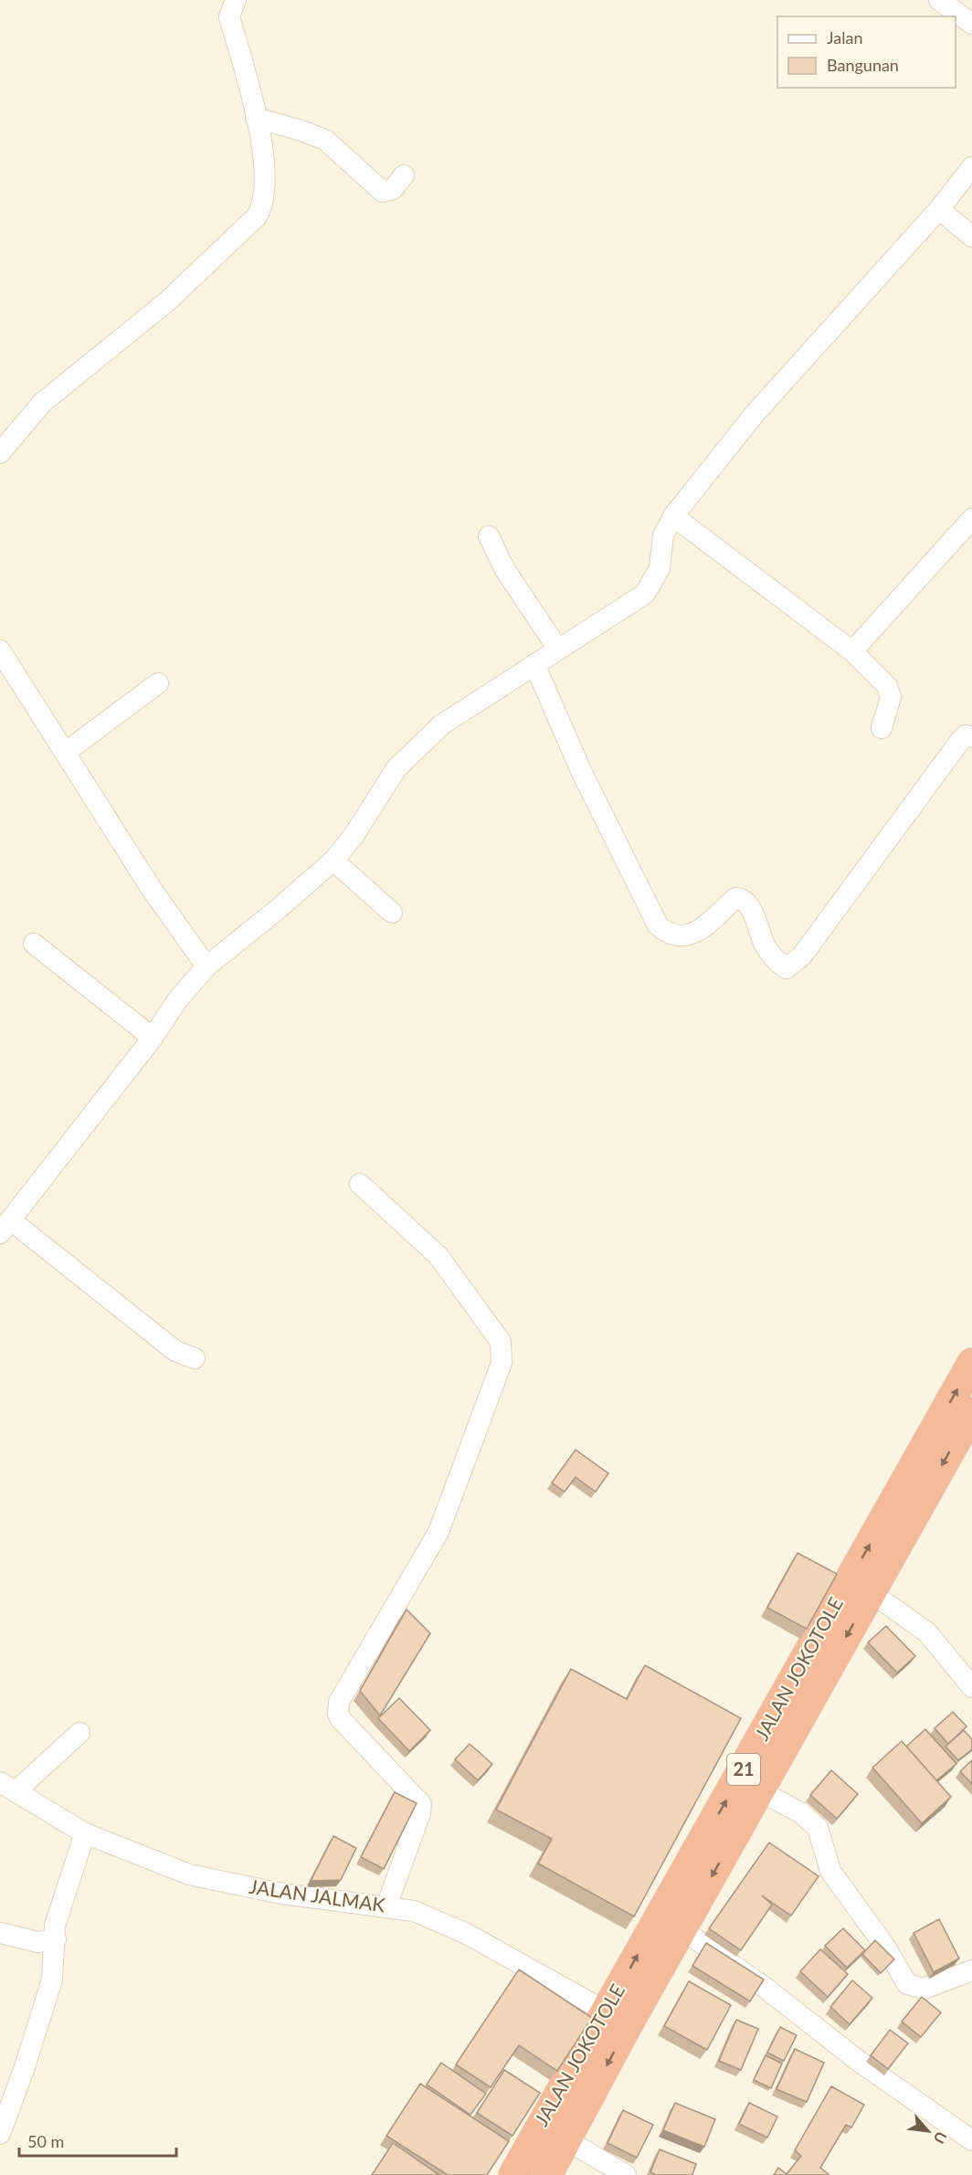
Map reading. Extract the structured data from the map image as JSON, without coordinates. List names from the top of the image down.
{
  "streets": {
    "highway": ["JALAN JOKOTOLE", "21"],
    "street": ["JALAN JALMAK"]
  },
  "crossings": [
    ["JALAN JOKOTOLE", "JALAN JALMAK"]
  ],
  "legend": ["Jalan", "Bangunan"],
  "scale_bar": "50 m",
  "north": "bottom right"
}
